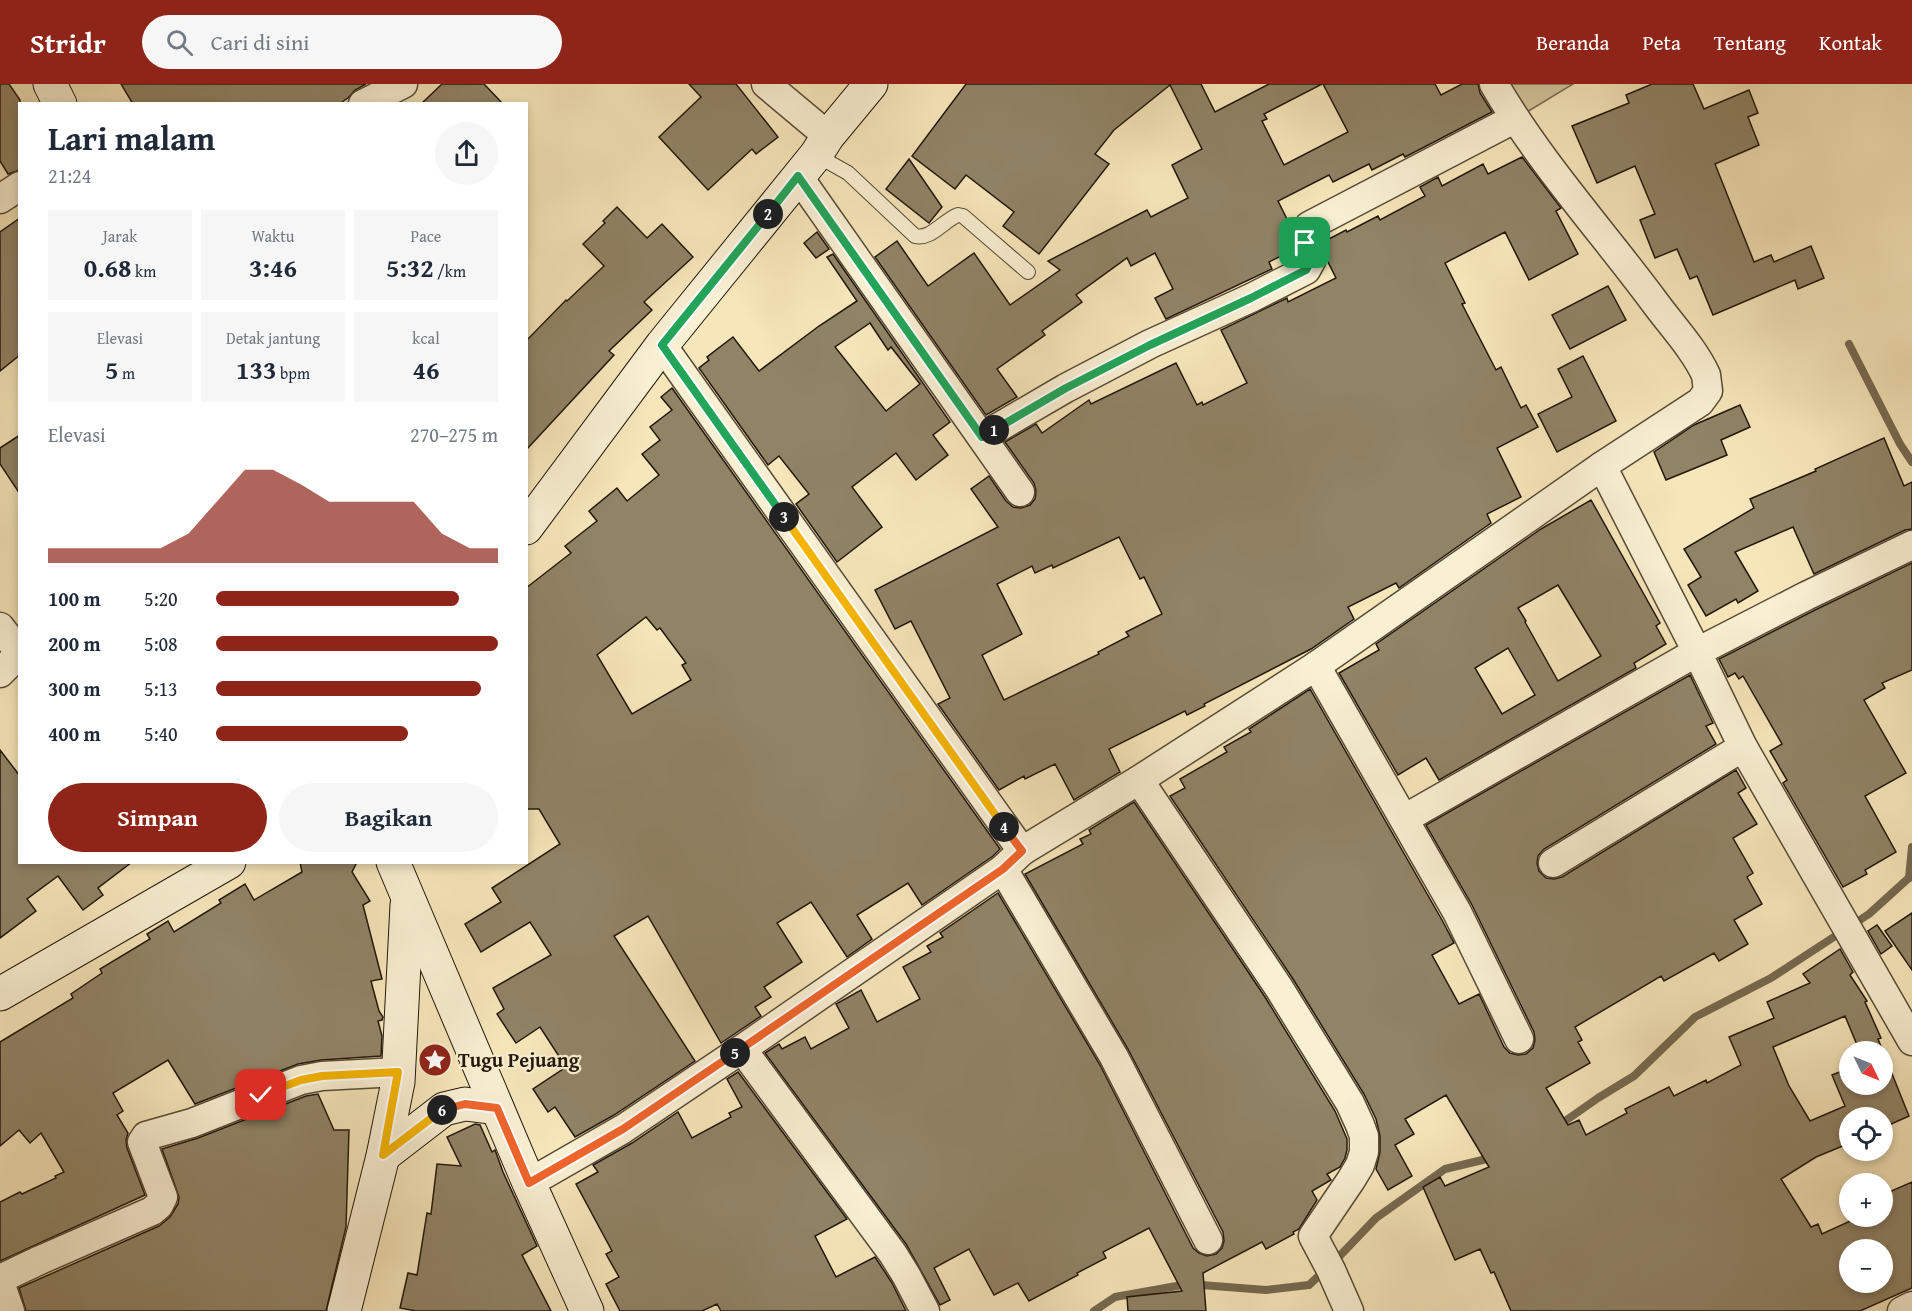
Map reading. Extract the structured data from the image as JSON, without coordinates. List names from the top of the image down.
{
  "places": {
    "place": ["Tugu Pejuang"]
  },
  "north": "bottom right",
  "page": {
    "header": "Stridr",
    "search": "Cari di sini",
    "nav": [
      "Beranda",
      "Peta",
      "Tentang",
      "Kontak"
    ],
    "heading": ["Lari malam", "21:24"],
    "pins": [
      "2",
      "1",
      "3",
      "4",
      "5",
      "6"
    ],
    "stats": [
      ["Jarak", "0.68 km"],
      ["Waktu", "3:46"],
      ["Pace", "5:32 /km"],
      ["Elevasi", "5 m"],
      ["Detak jantung", "133 bpm"],
      ["kcal", "46"]
    ],
    "chart": ["Elevasi", "270–275 m"],
    "list": [
      {
        "name": "100 m",
        "note": "5:20"
      },
      {
        "name": "200 m",
        "note": "5:08"
      },
      {
        "name": "300 m",
        "note": "5:13"
      },
      {
        "name": "400 m",
        "note": "5:40"
      }
    ],
    "buttons": ["Simpan", "Bagikan"],
    "map_buttons": ["+", "−"]
  }
}
